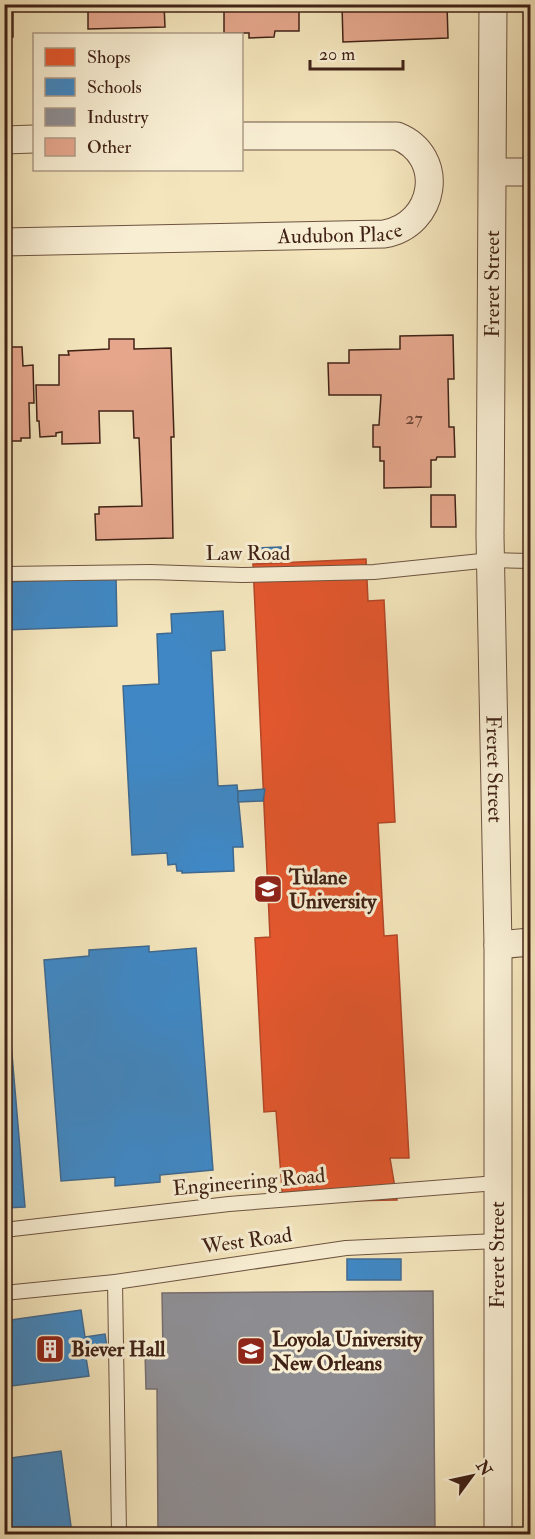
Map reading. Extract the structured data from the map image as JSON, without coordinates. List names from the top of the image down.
{
  "streets": {
    "street": ["Audubon Place", "Freret Street"],
    "lane": ["Law Road", "Engineering Road", "West Road"]
  },
  "crossings": [
    ["Freret Street", "Law Road"],
    ["Freret Street", "Engineering Road"],
    ["Freret Street", "West Road"]
  ],
  "places": {
    "school or university": ["Tulane University", "Loyola University New Orleans"],
    "building": ["Biever Hall"]
  },
  "house_numbers": ["27"],
  "legend": [
    "Shops",
    "Schools",
    "Industry",
    "Other"
  ],
  "scale_bar": "20 m",
  "north": "top right"
}
